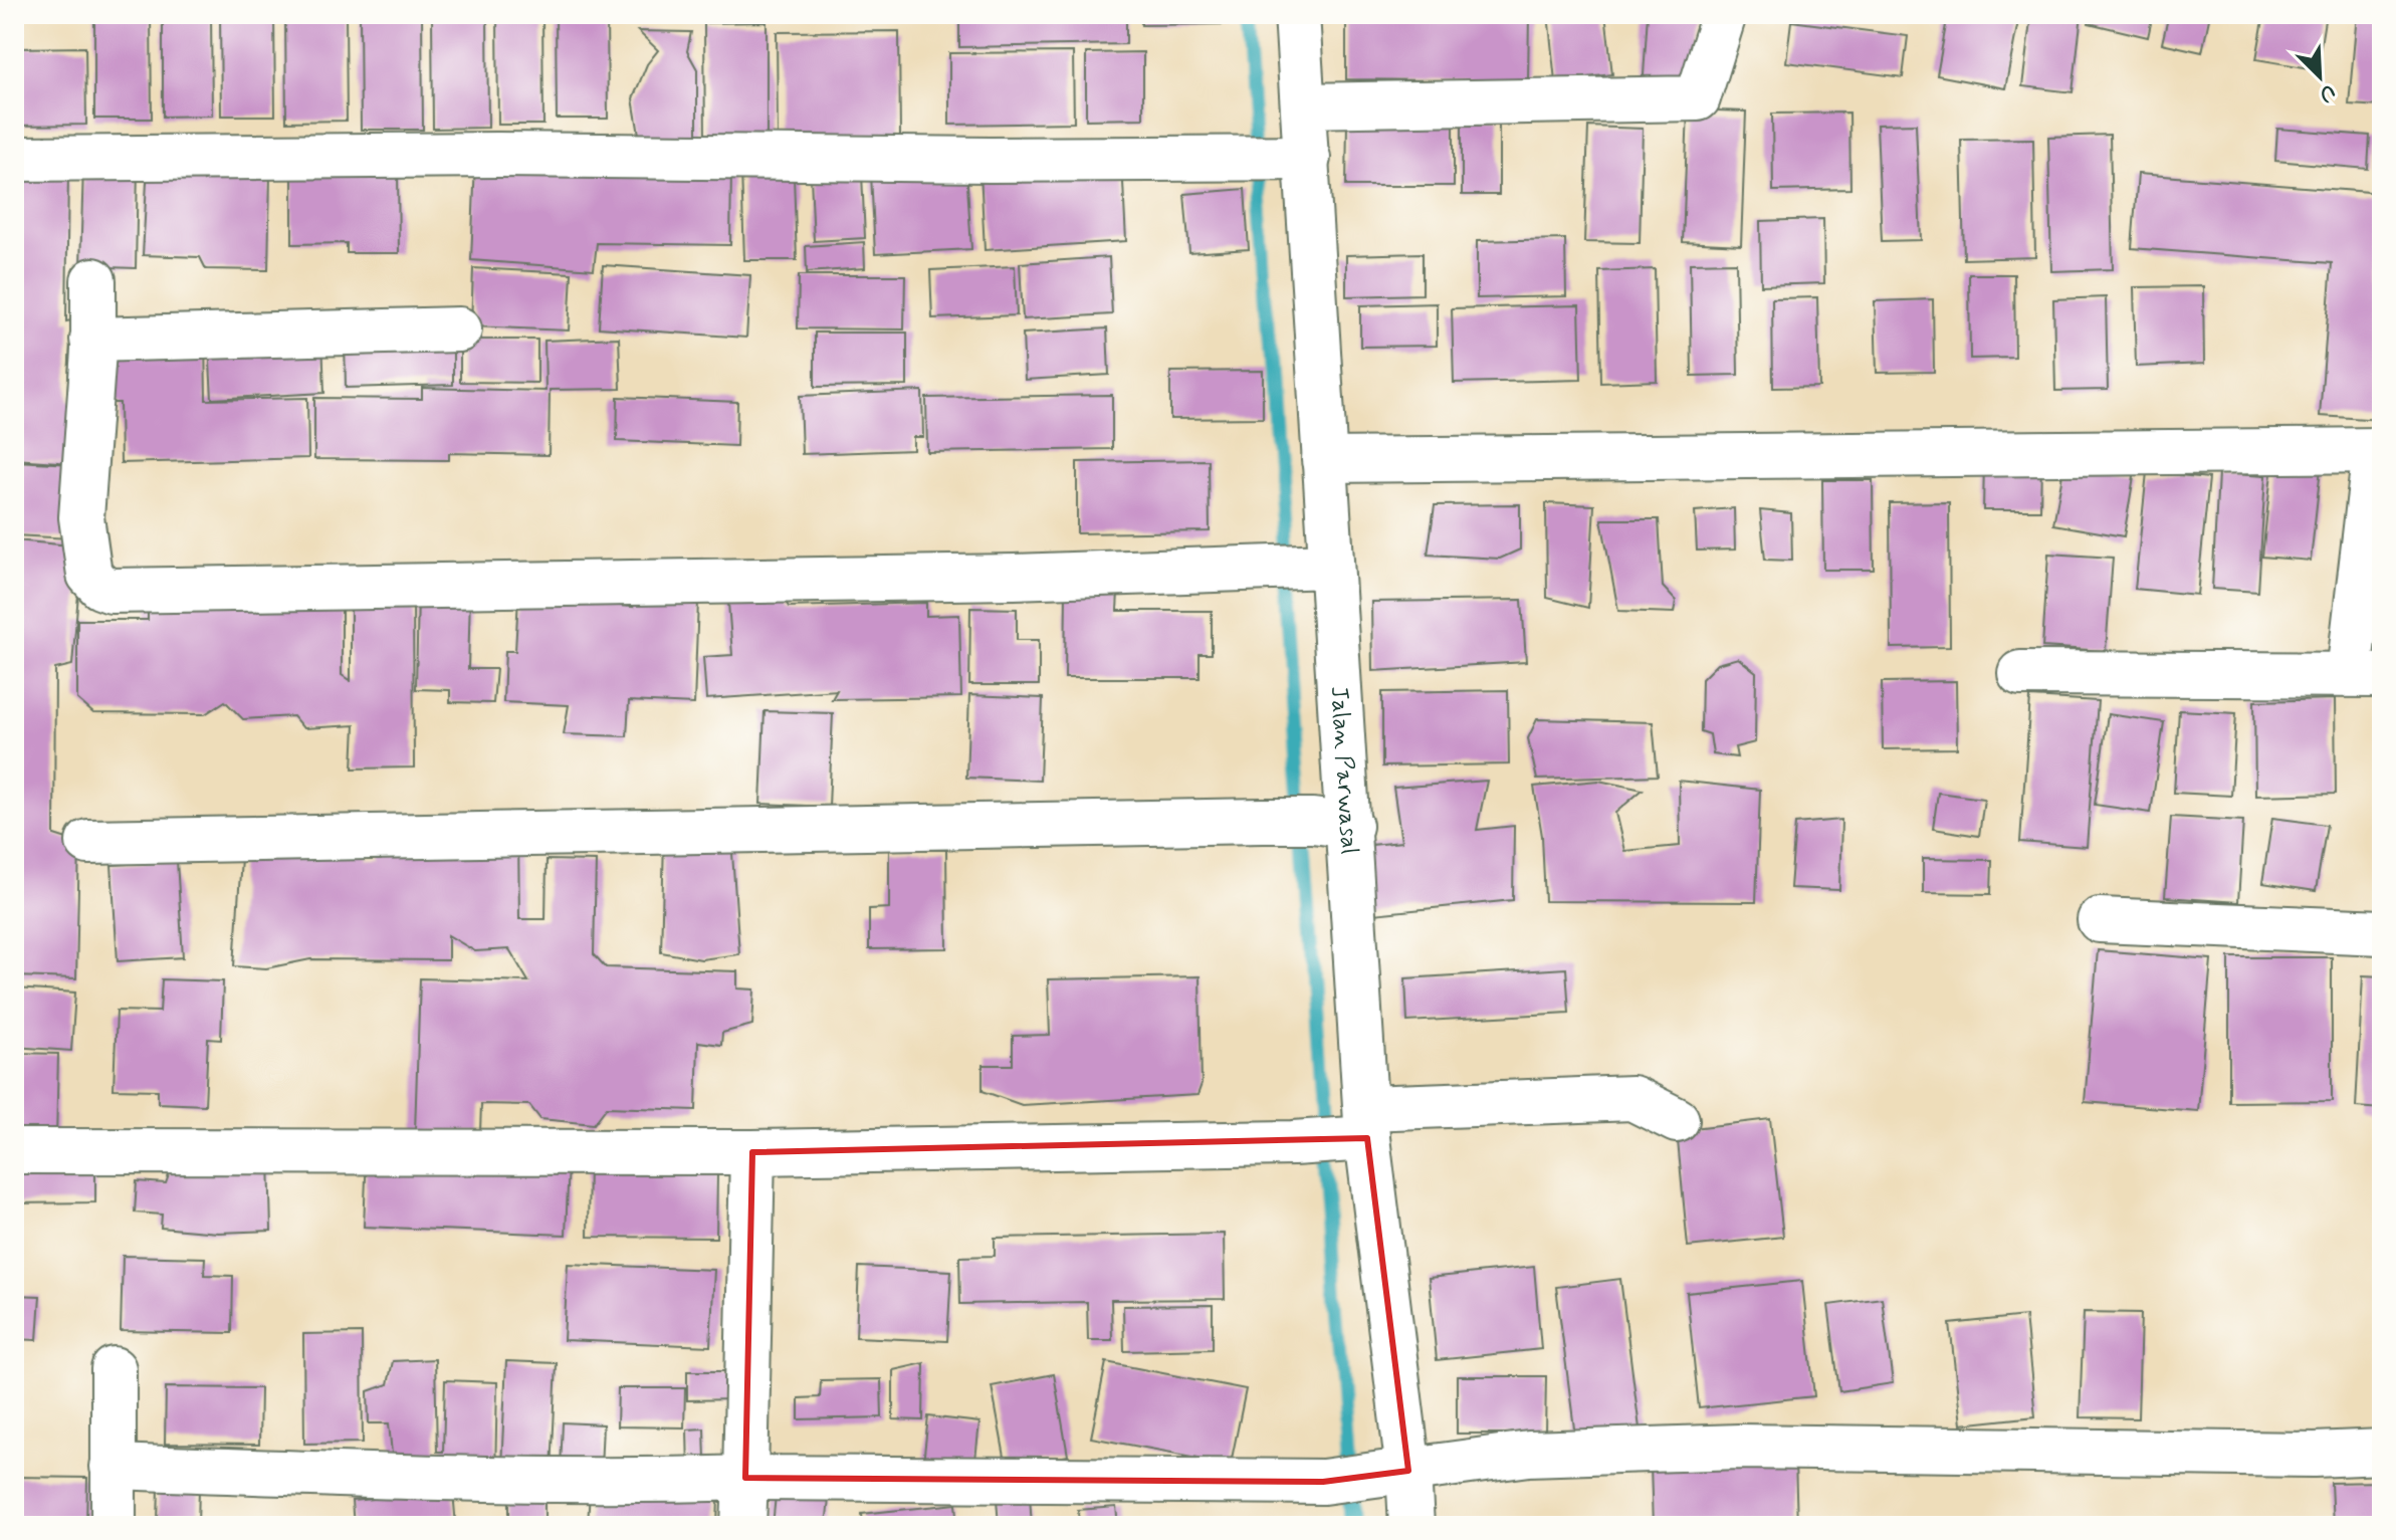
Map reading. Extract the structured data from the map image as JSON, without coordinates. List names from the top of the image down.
{
  "streets": {
    "street": ["Jalan Parwasal"]
  },
  "north": "bottom right"
}
